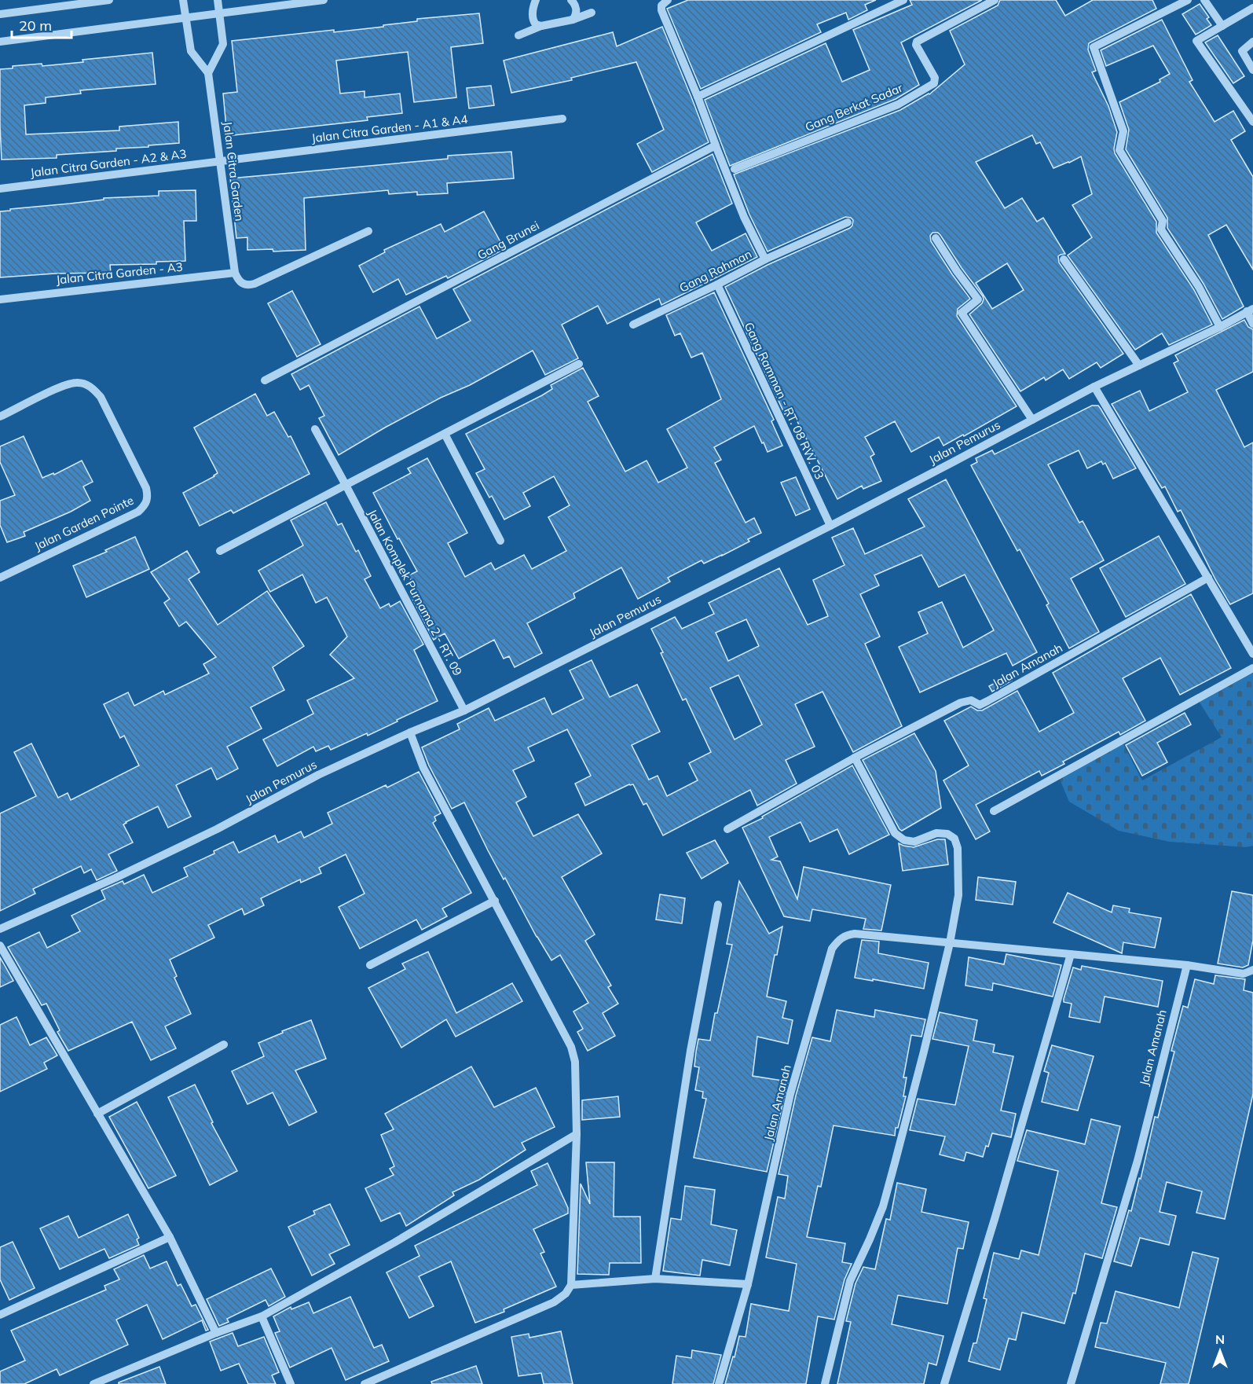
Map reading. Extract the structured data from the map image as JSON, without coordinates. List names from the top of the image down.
{
  "streets": {
    "street": [
      "Gang Berkat Sadar",
      "Jalan Citra Garden - A1 & A4",
      "Jalan Citra Garden - A2 & A3",
      "Jalan Citra Garden",
      "Gang Brunei",
      "Gang Rahman",
      "Jalan Citra Garden - A3",
      "Gang Ramman - RT. 08 RW. 03",
      "Jalan Pemurus",
      "Jalan Garden Pointe",
      "Jalan Komplek Purnama 2 - RT. 09",
      "Jalan Amanah"
    ]
  },
  "crossings": [
    ["Jalan Citra Garden - A1 & A4", "Jalan Citra Garden - A2 & A3"],
    ["Jalan Citra Garden - A1 & A4", "Jalan Citra Garden"],
    ["Jalan Citra Garden - A2 & A3", "Jalan Citra Garden"],
    ["Jalan Citra Garden", "Jalan Citra Garden - A3"],
    ["Gang Brunei", "Gang Rahman"],
    ["Gang Rahman", "Gang Ramman - RT. 08 RW. 03"],
    ["Gang Ramman - RT. 08 RW. 03", "Jalan Pemurus"],
    ["Jalan Pemurus", "Jalan Komplek Purnama 2 - RT. 09"]
  ],
  "scale_bar": "20 m",
  "north": "top"
}
